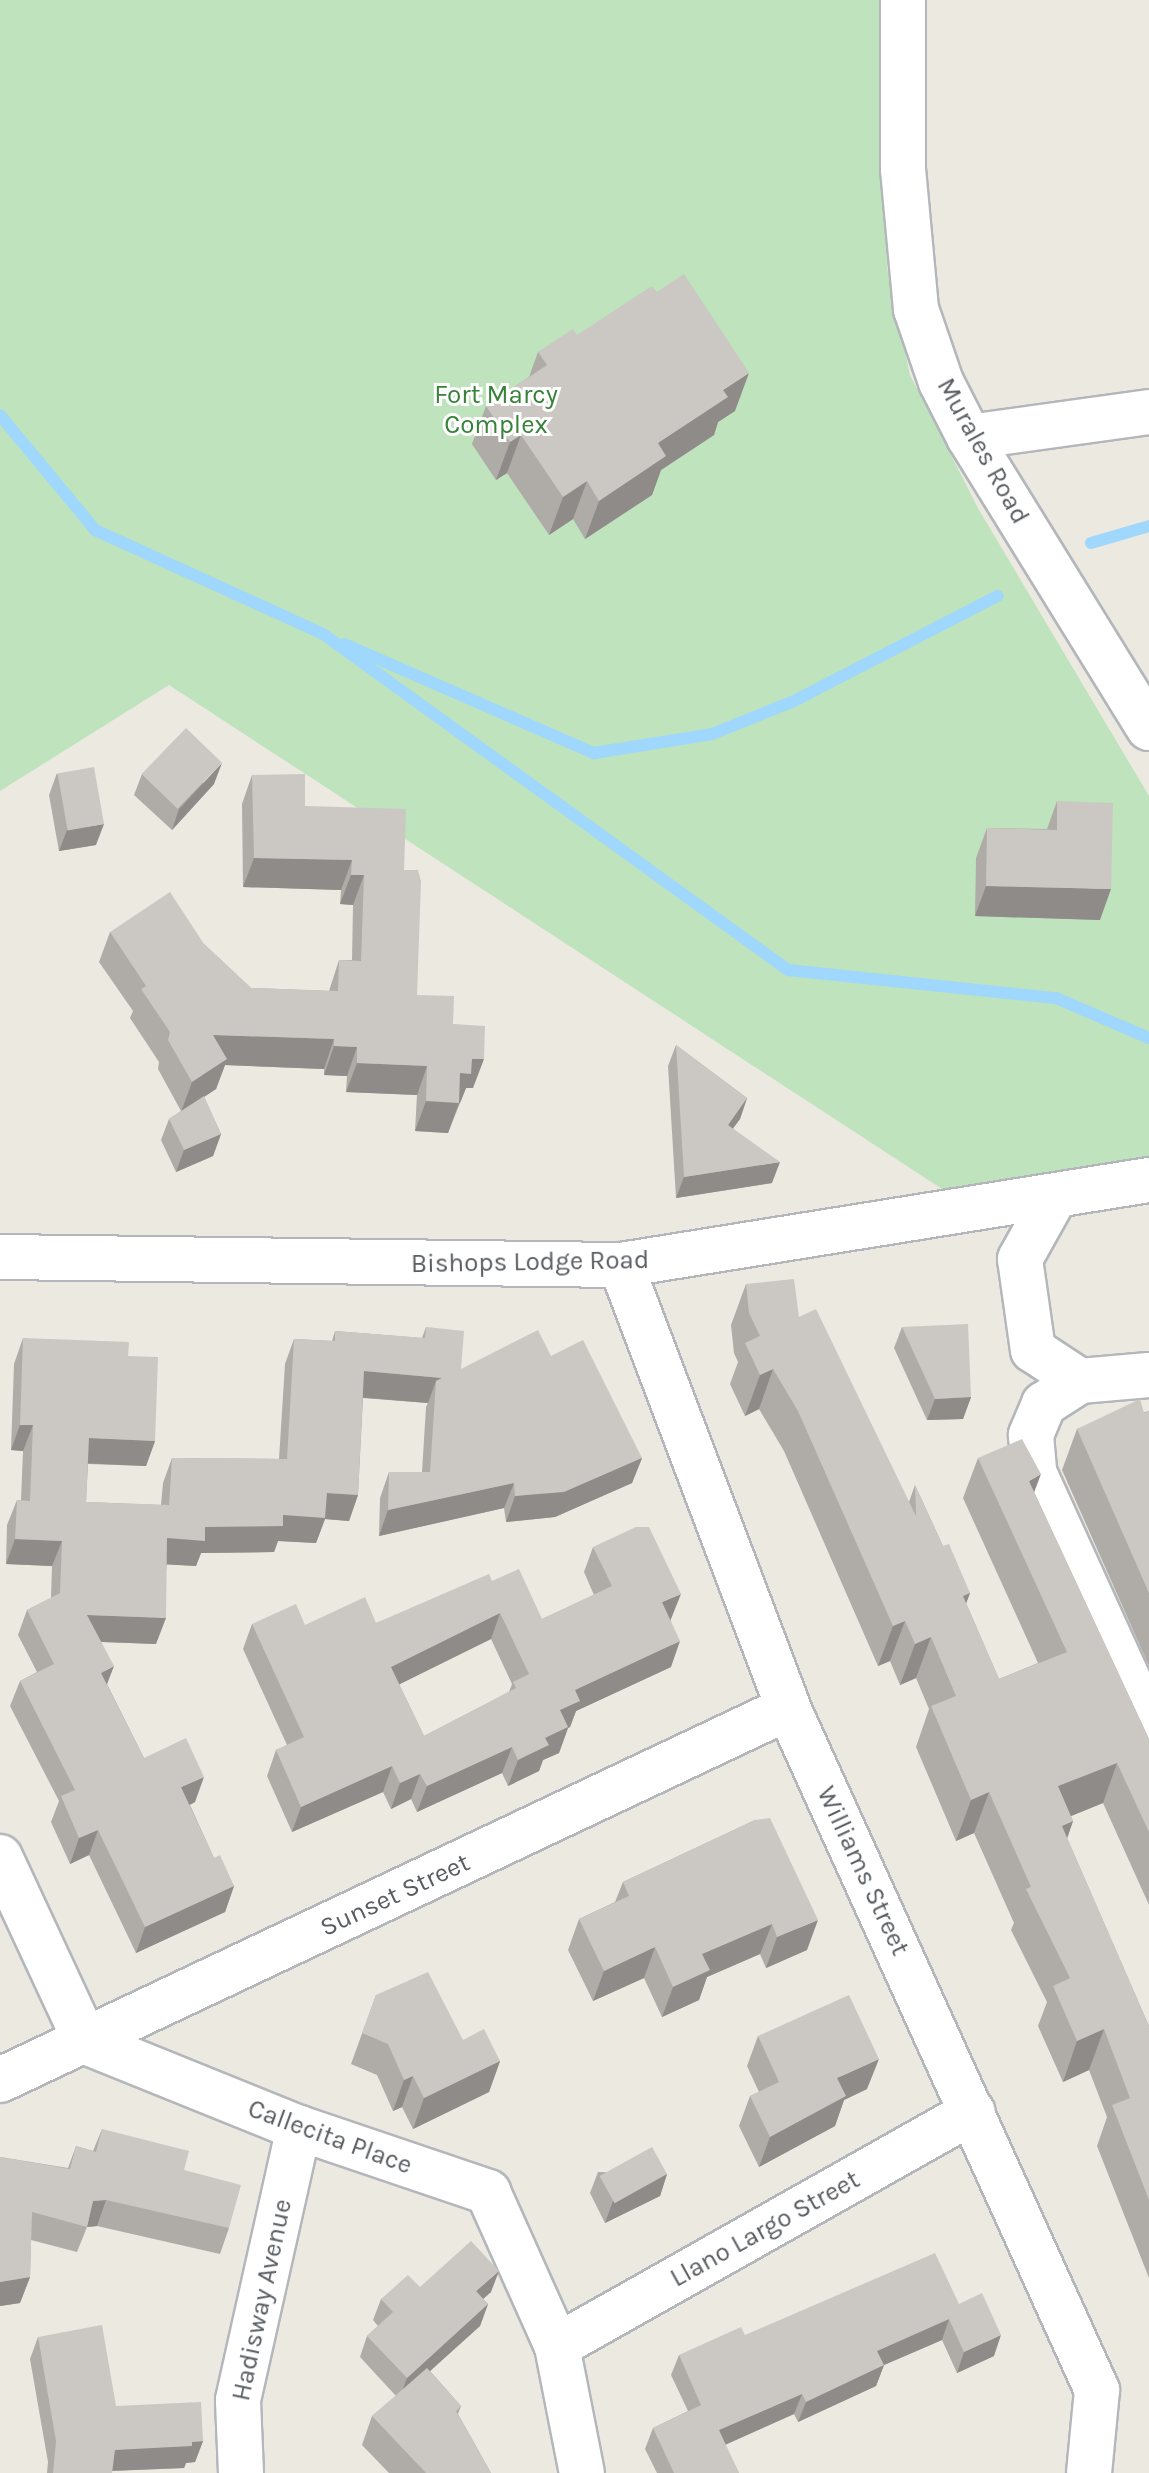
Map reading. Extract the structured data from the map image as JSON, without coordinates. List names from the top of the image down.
{
  "streets": {
    "street": [
      "Murales Road",
      "Bishops Lodge Road",
      "Williams Street",
      "Sunset Street",
      "Callecita Place",
      "Llano Largo Street",
      "Hadisway Avenue"
    ]
  },
  "crossings": [
    ["Bishops Lodge Road", "Williams Street"],
    ["Williams Street", "Sunset Street"],
    ["Williams Street", "Llano Largo Street"],
    ["Sunset Street", "Callecita Place"],
    ["Callecita Place", "Llano Largo Street"],
    ["Callecita Place", "Hadisway Avenue"]
  ],
  "parks": ["Fort Marcy Complex"]
}
